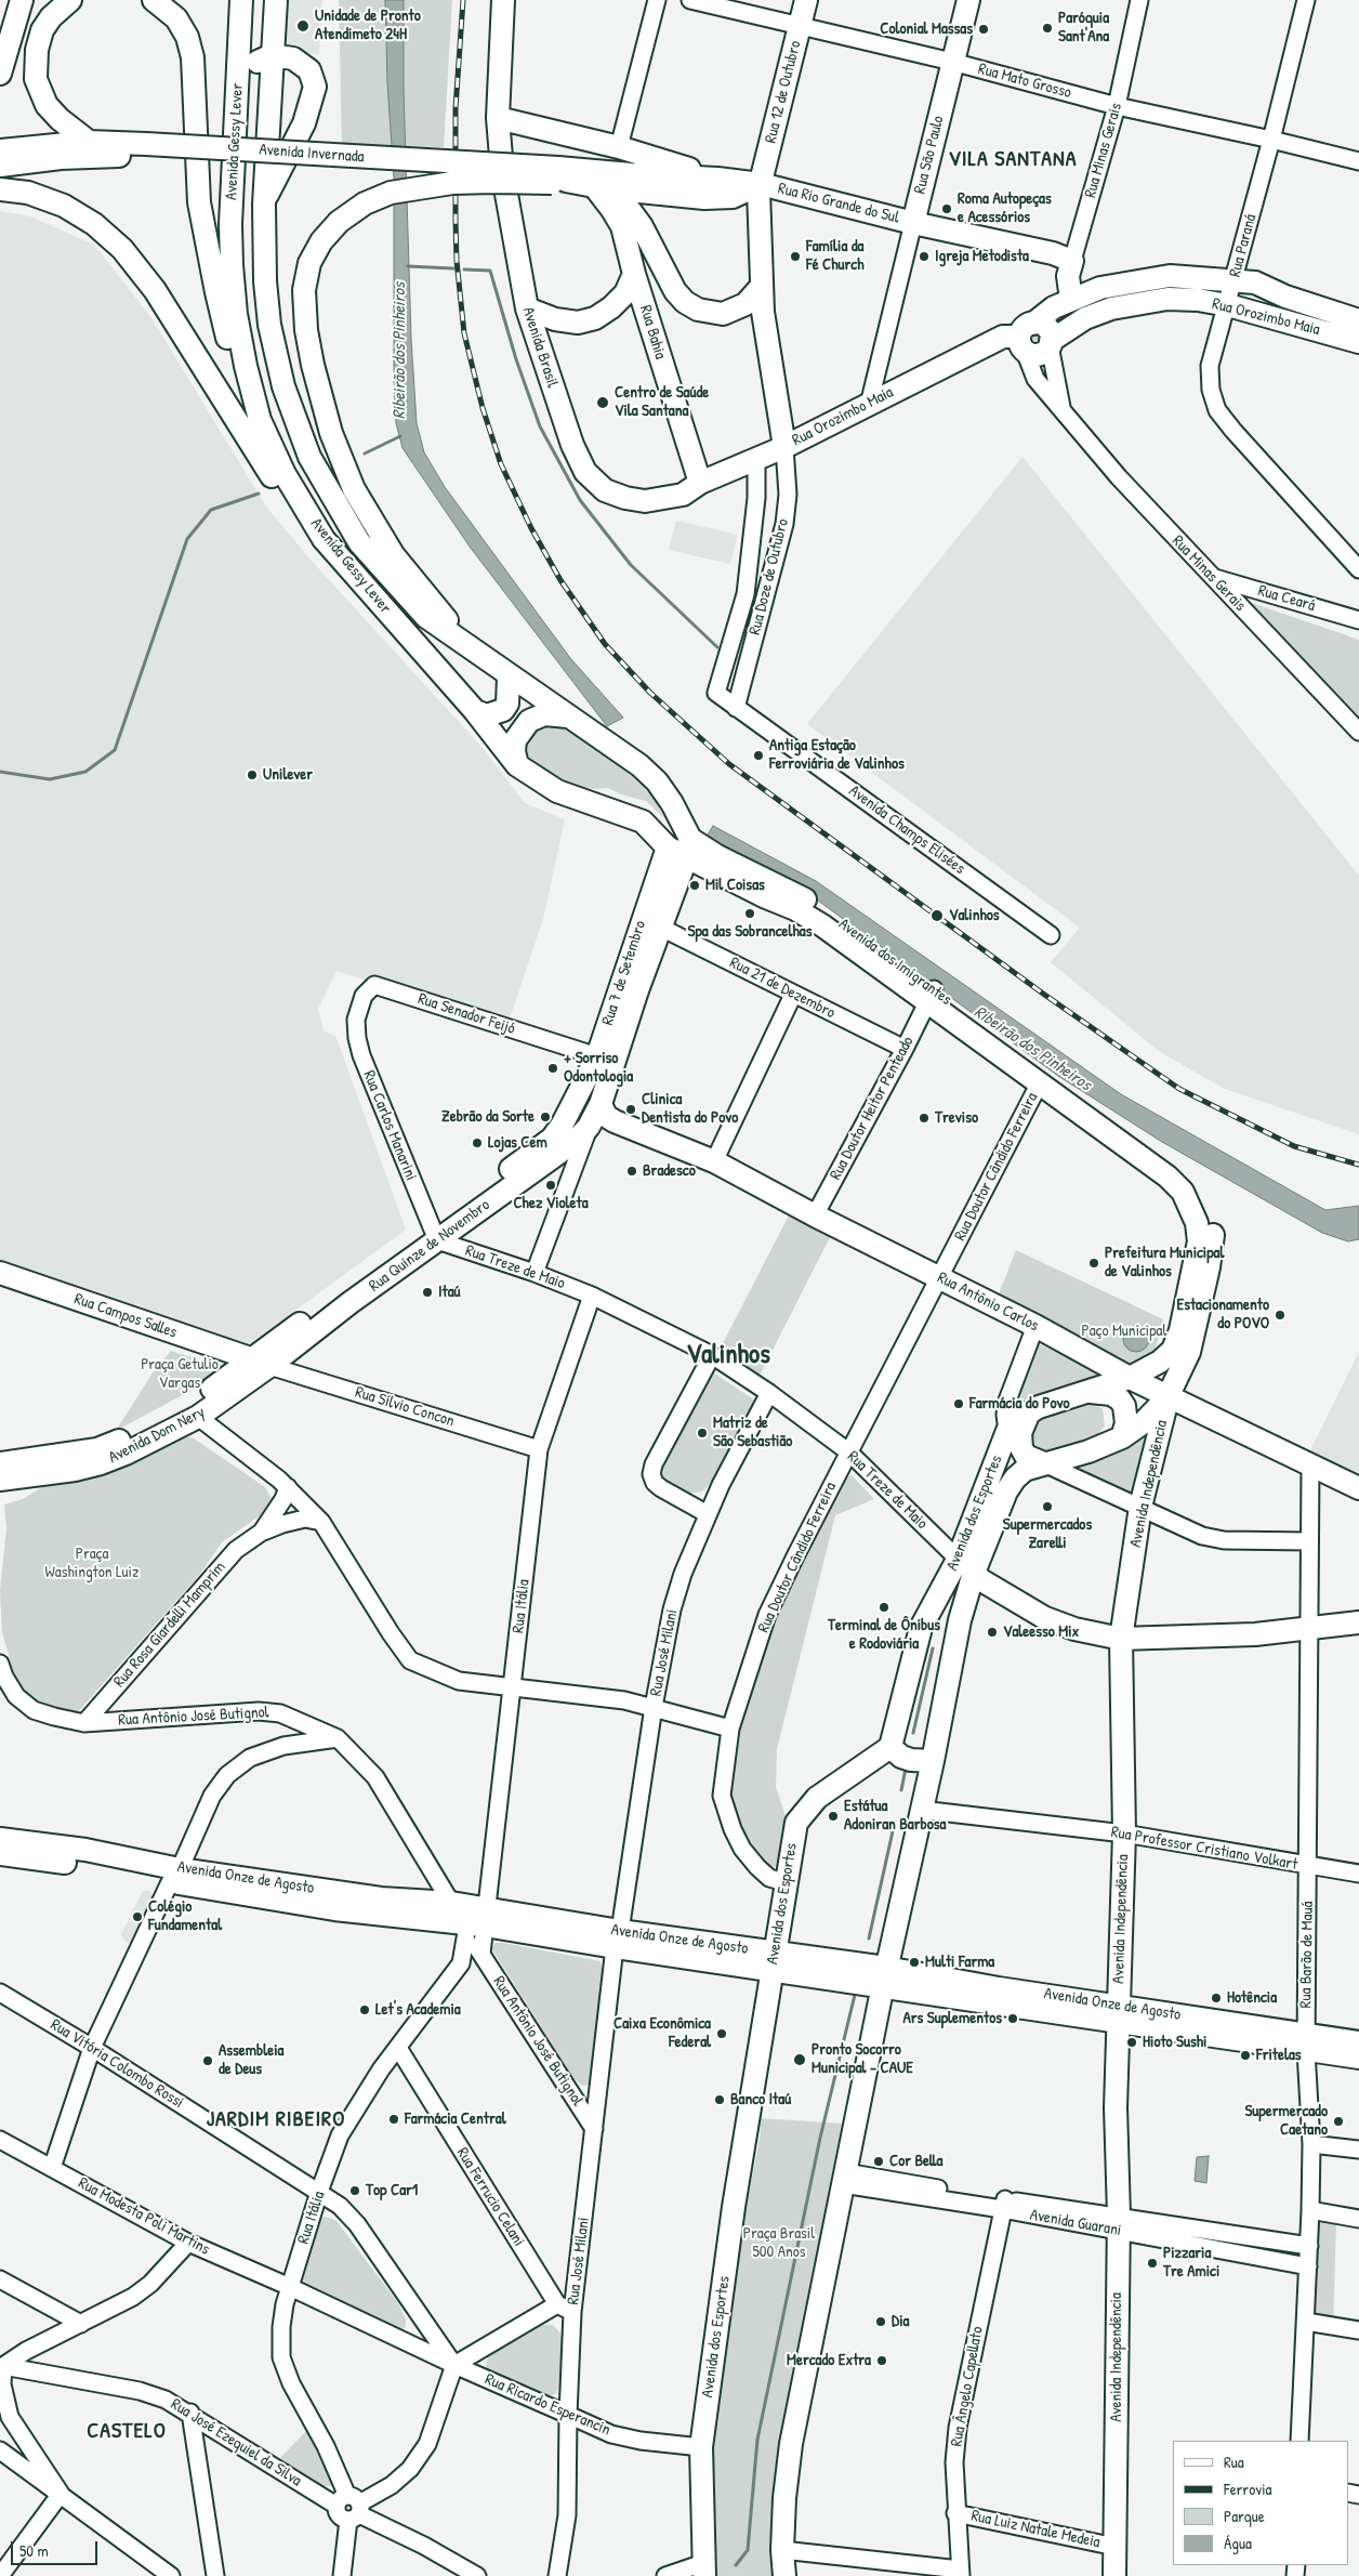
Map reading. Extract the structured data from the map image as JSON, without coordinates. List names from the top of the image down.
{
  "streets": {
    "main road": [
      "Rua 12 de Outubro",
      "Avenida Gessy Lever",
      "Rua Minas Gerais",
      "Avenida Invernada",
      "Rua São Paulo",
      "Rua Rio Grande do Sul",
      "Rua Orozimbo Maia",
      "Rua Bahia",
      "Avenida Brasil",
      "Rua Doze de Outubro",
      "Avenida dos Imigrantes",
      "Rua 7 de Setembro",
      "Rua Quinze de Novembro",
      "Rua Treze de Maio",
      "Rua Antônio Carlos",
      "Rua Campos Salles",
      "Avenida Dom Nery",
      "Avenida Independência",
      "Avenida dos Esportes",
      "Avenida Onze de Agosto"
    ],
    "street": [
      "Rua Mato Grosso",
      "Rua Paraná",
      "Rua Ceará",
      "Avenida Champs Elisées",
      "Rua 21 de Dezembro",
      "Rua Senador Feijó",
      "Rua Doutor Heitor Penteado",
      "Rua Carlos Manarini",
      "Rua Doutor Cândido Ferreira",
      "Rua Sílvio Concon",
      "Rua Itália",
      "Rua Rosa Giardelli Mamprim",
      "Rua José Milani",
      "Rua Antônio José Butignol",
      "Rua Professor Cristiano Volkart",
      "Rua Barão de Mauá",
      "Rua Vitória Colombo Rossi",
      "Rua Ferrucio Celani",
      "Rua Modesta Poli Martins",
      "Avenida Guarani",
      "Rua Ângelo Capellato",
      "Rua Ricardo Esperancin",
      "Rua José Ezequiel da Silva",
      "Rua Luiz Natale Medeia"
    ]
  },
  "crossings": [
    ["Rua Mato Grosso", "Rua 12 de Outubro"],
    ["Rua Mato Grosso", "Rua Minas Gerais"],
    ["Rua Mato Grosso", "Rua São Paulo"],
    ["Rua Mato Grosso", "Rua Paraná"],
    ["Rua 12 de Outubro", "Rua Rio Grande do Sul"],
    ["Rua 12 de Outubro", "Rua Doze de Outubro"],
    ["Avenida Gessy Lever", "Avenida dos Imigrantes"],
    ["Avenida Gessy Lever", "Rua 7 de Setembro"],
    ["Rua Minas Gerais", "Rua Rio Grande do Sul"],
    ["Rua Minas Gerais", "Rua Orozimbo Maia"],
    ["Rua Minas Gerais", "Rua Ceará"],
    ["Avenida Invernada", "Rua Rio Grande do Sul"],
    ["Rua São Paulo", "Rua Rio Grande do Sul"],
    ["Rua São Paulo", "Rua Orozimbo Maia"],
    ["Rua Rio Grande do Sul", "Rua Bahia"],
    ["Rua Rio Grande do Sul", "Rua Doze de Outubro"],
    ["Rua Paraná", "Rua Orozimbo Maia"],
    ["Rua Orozimbo Maia", "Avenida Brasil"],
    ["Rua Orozimbo Maia", "Rua Doze de Outubro"],
    ["Rua Bahia", "Avenida Brasil"],
    ["Avenida Brasil", "Rua Doze de Outubro"],
    ["Rua Doze de Outubro", "Avenida Champs Elisées"],
    ["Avenida dos Imigrantes", "Rua 7 de Setembro"],
    ["Avenida dos Imigrantes", "Rua Doutor Heitor Penteado"],
    ["Avenida dos Imigrantes", "Rua Doutor Cândido Ferreira"],
    ["Avenida dos Imigrantes", "Rua Antônio Carlos"],
    ["Avenida dos Imigrantes", "Avenida Independência"],
    ["Avenida dos Imigrantes", "Avenida dos Esportes"],
    ["Rua 7 de Setembro", "Rua 21 de Dezembro"],
    ["Rua 7 de Setembro", "Rua Senador Feijó"],
    ["Rua 7 de Setembro", "Rua Quinze de Novembro"],
    ["Rua 7 de Setembro", "Rua Antônio Carlos"],
    ["Rua 21 de Dezembro", "Rua Doutor Heitor Penteado"],
    ["Rua Senador Feijó", "Rua Carlos Manarini"],
    ["Rua Doutor Heitor Penteado", "Rua Antônio Carlos"],
    ["Rua Carlos Manarini", "Rua Quinze de Novembro"],
    ["Rua Carlos Manarini", "Rua Treze de Maio"],
    ["Rua Doutor Cândido Ferreira", "Rua Treze de Maio"],
    ["Rua Doutor Cândido Ferreira", "Rua Antônio Carlos"],
    ["Rua Doutor Cândido Ferreira", "Avenida dos Esportes"],
    ["Rua Quinze de Novembro", "Rua Treze de Maio"],
    ["Rua Quinze de Novembro", "Rua Campos Salles"],
    ["Rua Quinze de Novembro", "Rua Sílvio Concon"],
    ["Rua Quinze de Novembro", "Avenida Dom Nery"],
    ["Rua Treze de Maio", "Avenida Independência"],
    ["Rua Treze de Maio", "Avenida dos Esportes"],
    ["Rua Treze de Maio", "Rua Itália"],
    ["Rua Treze de Maio", "Rua José Milani"],
    ["Rua Treze de Maio", "Rua Barão de Mauá"],
    ["Rua Antônio Carlos", "Avenida Independência"],
    ["Rua Antônio Carlos", "Avenida dos Esportes"],
    ["Rua Antônio Carlos", "Rua Barão de Mauá"],
    ["Rua Campos Salles", "Rua Sílvio Concon"],
    ["Rua Campos Salles", "Avenida Dom Nery"],
    ["Rua Sílvio Concon", "Avenida Dom Nery"],
    ["Rua Sílvio Concon", "Rua Itália"],
    ["Avenida Independência", "Avenida dos Esportes"],
    ["Avenida Independência", "Rua Professor Cristiano Volkart"],
    ["Avenida Independência", "Avenida Onze de Agosto"],
    ["Avenida Independência", "Avenida Guarani"],
    ["Avenida Independência", "Rua Luiz Natale Medeia"],
    ["Avenida dos Esportes", "Rua Professor Cristiano Volkart"],
    ["Avenida dos Esportes", "Avenida Onze de Agosto"],
    ["Avenida dos Esportes", "Avenida Guarani"],
    ["Avenida dos Esportes", "Rua Ricardo Esperancin"],
    ["Rua Itália", "Rua Antônio José Butignol"],
    ["Rua Itália", "Avenida Onze de Agosto"],
    ["Rua Itália", "Rua Vitória Colombo Rossi"],
    ["Rua Itália", "Rua Ferrucio Celani"],
    ["Rua Itália", "Rua Modesta Poli Martins"],
    ["Rua Itália", "Rua Ricardo Esperancin"],
    ["Rua Itália", "Rua José Ezequiel da Silva"],
    ["Rua Rosa Giardelli Mamprim", "Rua Antônio José Butignol"],
    ["Rua José Milani", "Rua Antônio José Butignol"],
    ["Rua José Milani", "Avenida Onze de Agosto"],
    ["Rua José Milani", "Rua Ricardo Esperancin"],
    ["Rua Antônio José Butignol", "Avenida Onze de Agosto"],
    ["Rua Professor Cristiano Volkart", "Rua Barão de Mauá"],
    ["Avenida Onze de Agosto", "Rua Barão de Mauá"],
    ["Rua Barão de Mauá", "Avenida Guarani"],
    ["Rua Vitória Colombo Rossi", "Rua Ricardo Esperancin"],
    ["Rua Modesta Poli Martins", "Rua Ricardo Esperancin"],
    ["Avenida Guarani", "Rua Ângelo Capellato"],
    ["Rua Ângelo Capellato", "Rua Luiz Natale Medeia"]
  ],
  "districts": [
    "VILA SANTANA",
    "Valinhos",
    "JARDIM RIBEIRO",
    "CASTELO"
  ],
  "water": ["Ribeirão dos Pinheiros"],
  "parks": [
    "Paço Municipal",
    "Praça Getulio Vargas",
    "Praça Washington Luiz",
    "Praça Brasil 500 Anos"
  ],
  "places": [
    "Unidade de Pronto Atendimeto 24H",
    "Paróquia Sant'Ana",
    "Colonial Massas",
    "Roma Autopeças e Acessórios",
    "Família da Fé Church",
    "Igreja Metodista",
    "Centro de Saúde Vila Santana",
    "Antiga Estação Ferroviária de Valinhos",
    "Unilever",
    "Mil Coisas",
    "Spa das Sobrancelhas",
    "Valinhos",
    "+ Sorriso Odontologia",
    "Clinica Dentista do Povo",
    "Zebrão da Sorte",
    "Treviso",
    "Lojas Cem",
    "Bradesco",
    "Chez Violeta",
    "Prefeitura Municipal de Valinhos",
    "Itaú",
    "Estacionamento do POVO",
    "Farmácia do Povo",
    "Matriz de São Sebastião",
    "Supermercados Zarelli",
    "Terminal de Ônibus e Rodoviária",
    "Valeesso Mix",
    "Estátua Adoniran Barbosa",
    "Colégio Fundamental",
    "Multi Farma",
    "Hotência",
    "Let's Academia",
    "Ars Suplementos",
    "Caixa Econômica Federal",
    "Hioto Sushi",
    "Fritelas",
    "Pronto Socorro Municipal - CAUE",
    "Assembleia de Deus",
    "Banco Itaú",
    "Farmácia Central",
    "Supermercado Caetano",
    "Cor Bella",
    "Top Car1",
    "Pizzaria Tre Amici",
    "Dia",
    "Mercado Extra"
  ],
  "legend": [
    "Rua",
    "Ferrovia",
    "Parque",
    "Água"
  ],
  "scale_bar": "50 m"
}
